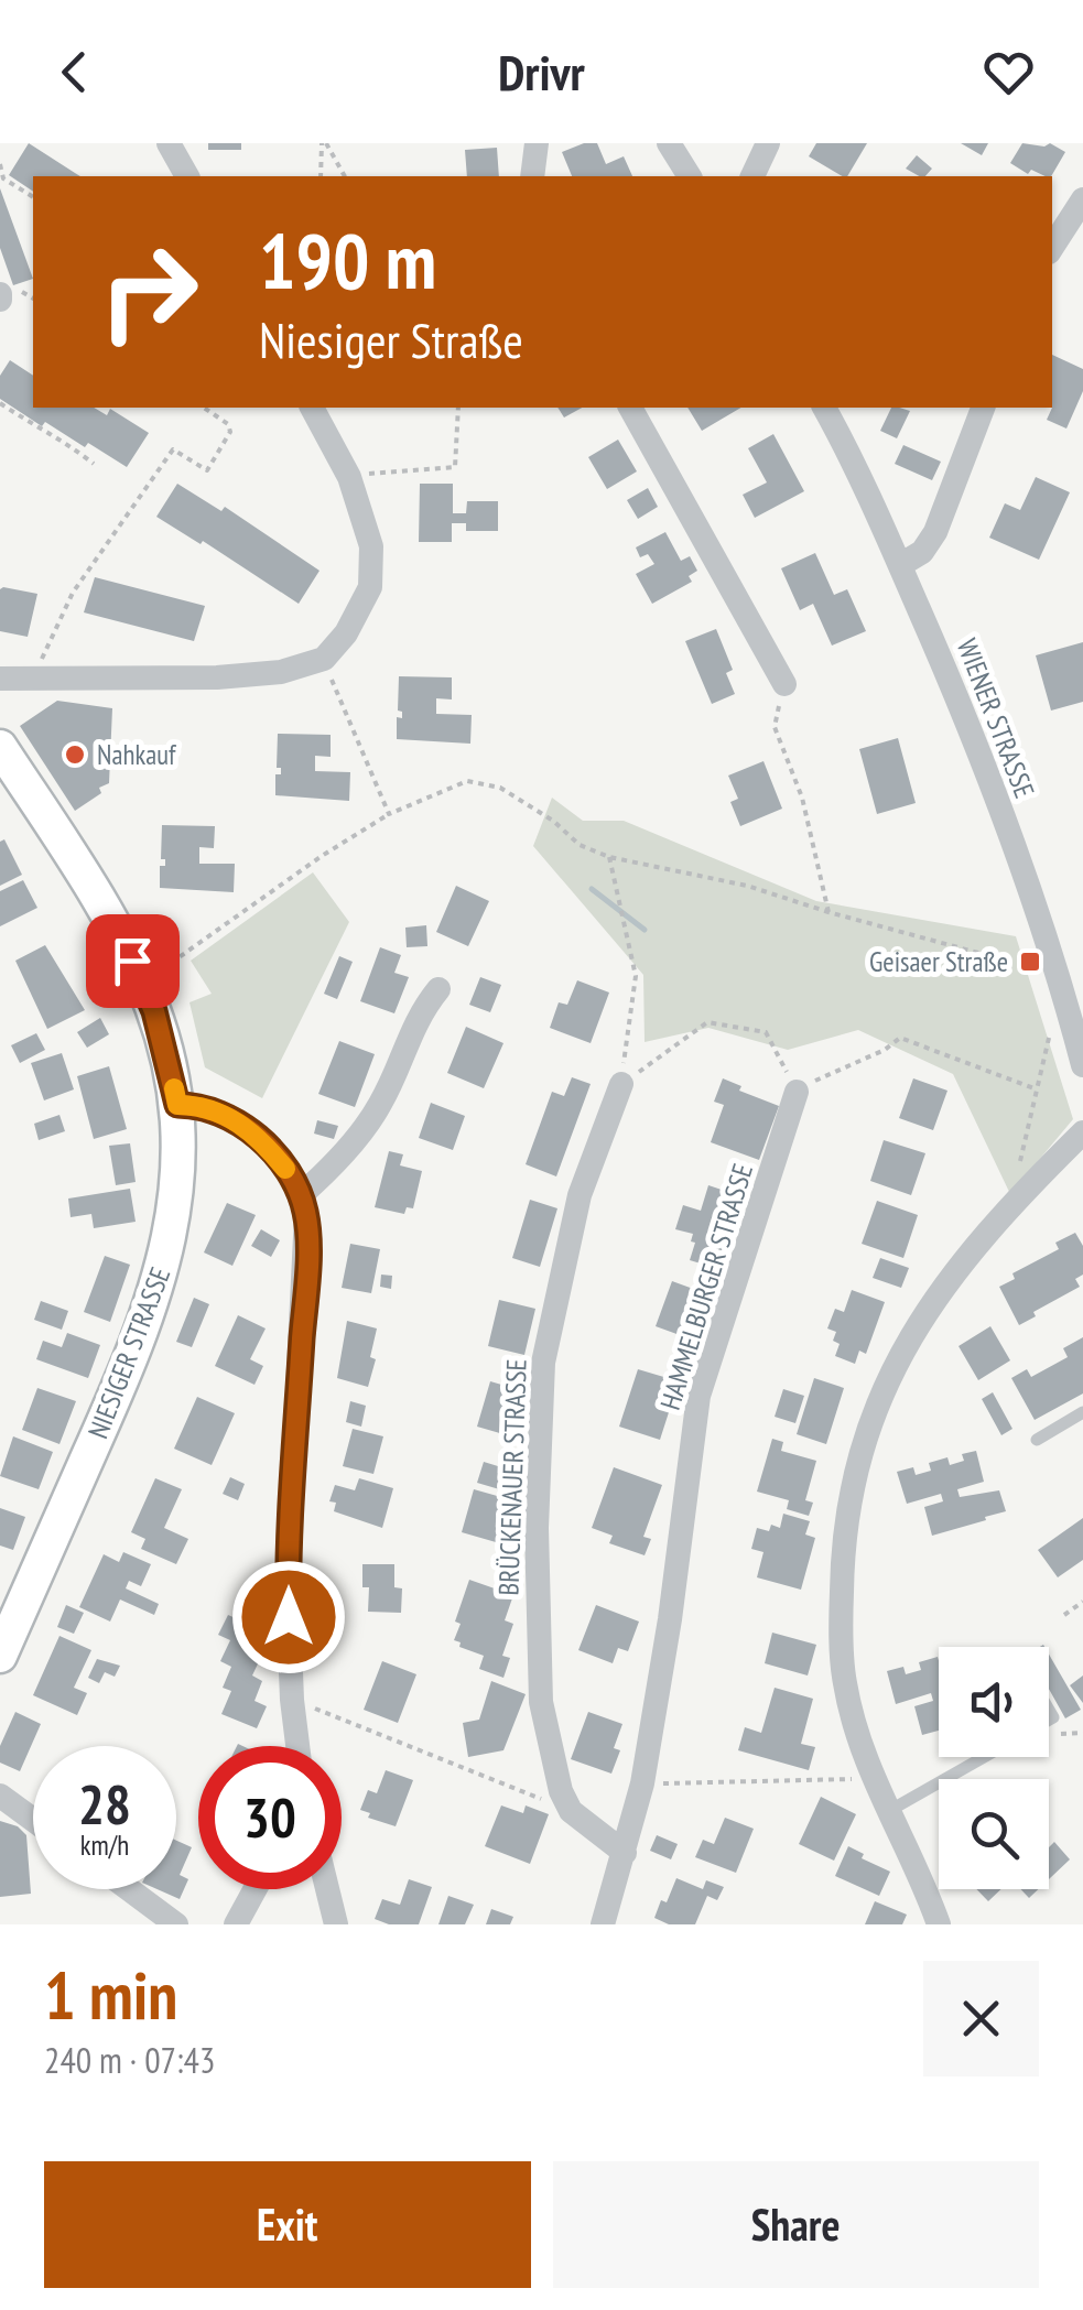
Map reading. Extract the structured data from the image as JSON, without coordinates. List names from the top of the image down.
{
  "streets": {
    "main road": ["NIESIGER STRASSE"],
    "street": ["WIENER STRASSE", "HAMMELBURGER STRASSE", "BRÜCKENAUER STRASSE"]
  },
  "places": {
    "other": ["Nahkauf"],
    "transit": ["Geisaer Straße"]
  },
  "page": {
    "header": "Drivr",
    "turn": ["190 m", "Niesiger Straße"],
    "speed": "28 km/h",
    "limit": "30",
    "heading": ["1 min", "240 m · 07:43"],
    "buttons": ["Exit", "Share"]
  }
}
